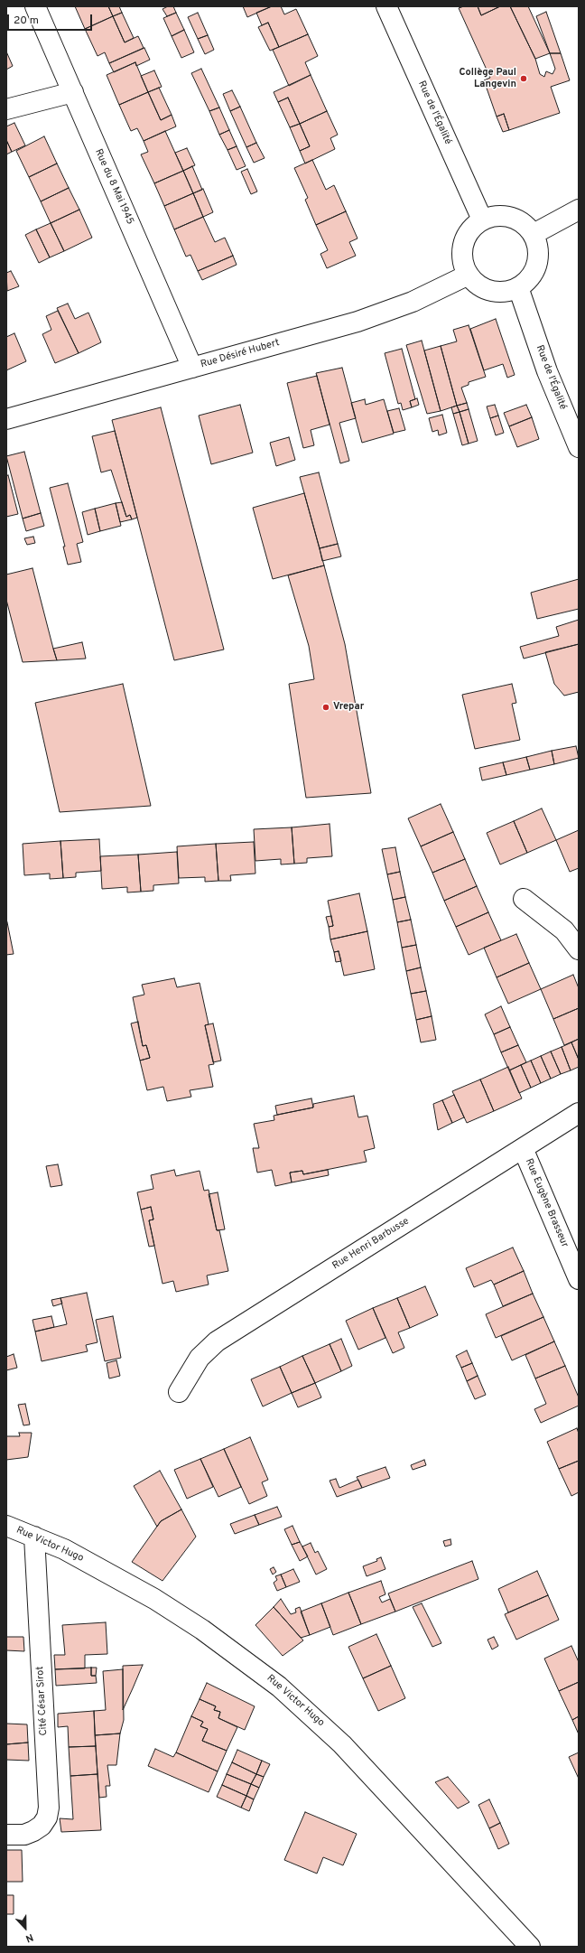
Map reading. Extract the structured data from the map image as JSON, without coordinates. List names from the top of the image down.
{
  "streets": {
    "street": [
      "Rue de l'Égalité",
      "Rue du 8 Mai 1945",
      "Rue Désiré Hubert",
      "Rue Eugène Brasseur",
      "Rue Henri Barbusse",
      "Rue Victor Hugo",
      "Cité César Sirot"
    ]
  },
  "crossings": [
    ["Rue de l'Égalité", "Rue Désiré Hubert"],
    ["Rue du 8 Mai 1945", "Rue Désiré Hubert"],
    ["Rue Eugène Brasseur", "Rue Henri Barbusse"],
    ["Rue Victor Hugo", "Cité César Sirot"]
  ],
  "places": ["Collège Paul Langevin", "Vrepar"],
  "scale_bar": "20 m",
  "north": "bottom"
}
